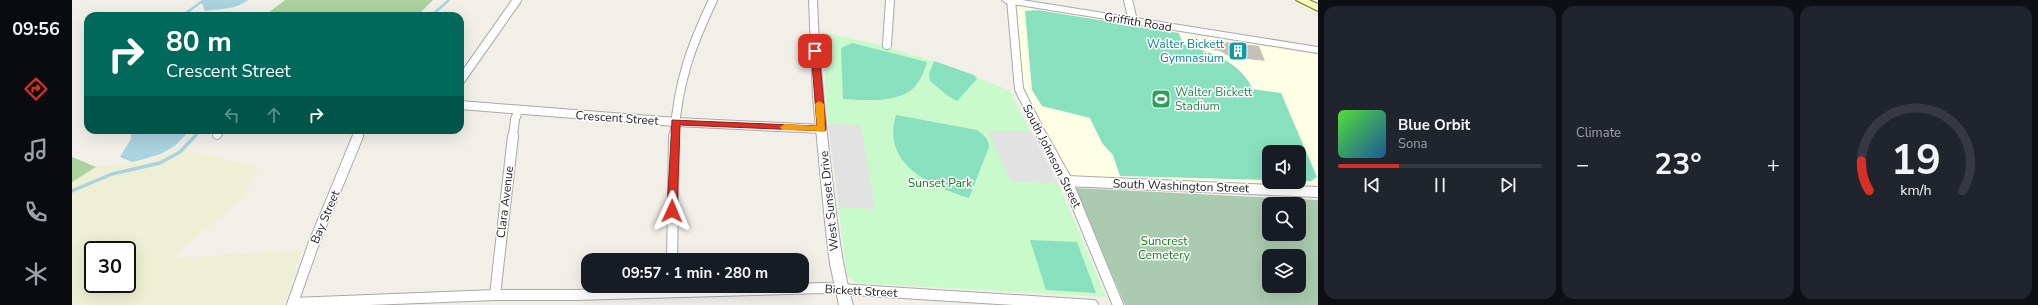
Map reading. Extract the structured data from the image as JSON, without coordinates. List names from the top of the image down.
{
  "streets": {
    "street": [
      "Griffith Road",
      "Crescent Street",
      "South Johnson Street",
      "South Washington Street",
      "West Sunset Drive",
      "Clara Avenue",
      "Bay Street",
      "Bickett Street"
    ]
  },
  "crossings": [
    ["Griffith Road", "South Johnson Street"],
    ["Crescent Street", "West Sunset Drive"],
    ["Crescent Street", "Clara Avenue"],
    ["South Johnson Street", "South Washington Street"],
    ["West Sunset Drive", "Bickett Street"],
    ["Clara Avenue", "Bickett Street"],
    ["Bay Street", "Bickett Street"]
  ],
  "parks": ["Sunset Park", "Suncrest Cemetery"],
  "places": {
    "building": ["Walter Bickett Gymnasium"],
    "sports": ["Walter Bickett Stadium"]
  },
  "page": {
    "tabs": "09:56",
    "tile": "Climate",
    "turn": ["80 m", "Crescent Street"],
    "song": ["Blue Orbit", "Sona"],
    "heat": ["−", "23°", "+"],
    "limit": "30",
    "trip": "09:57 · 1 min · 280 m",
    "gauge": ["19", "km/h"]
  }
}
